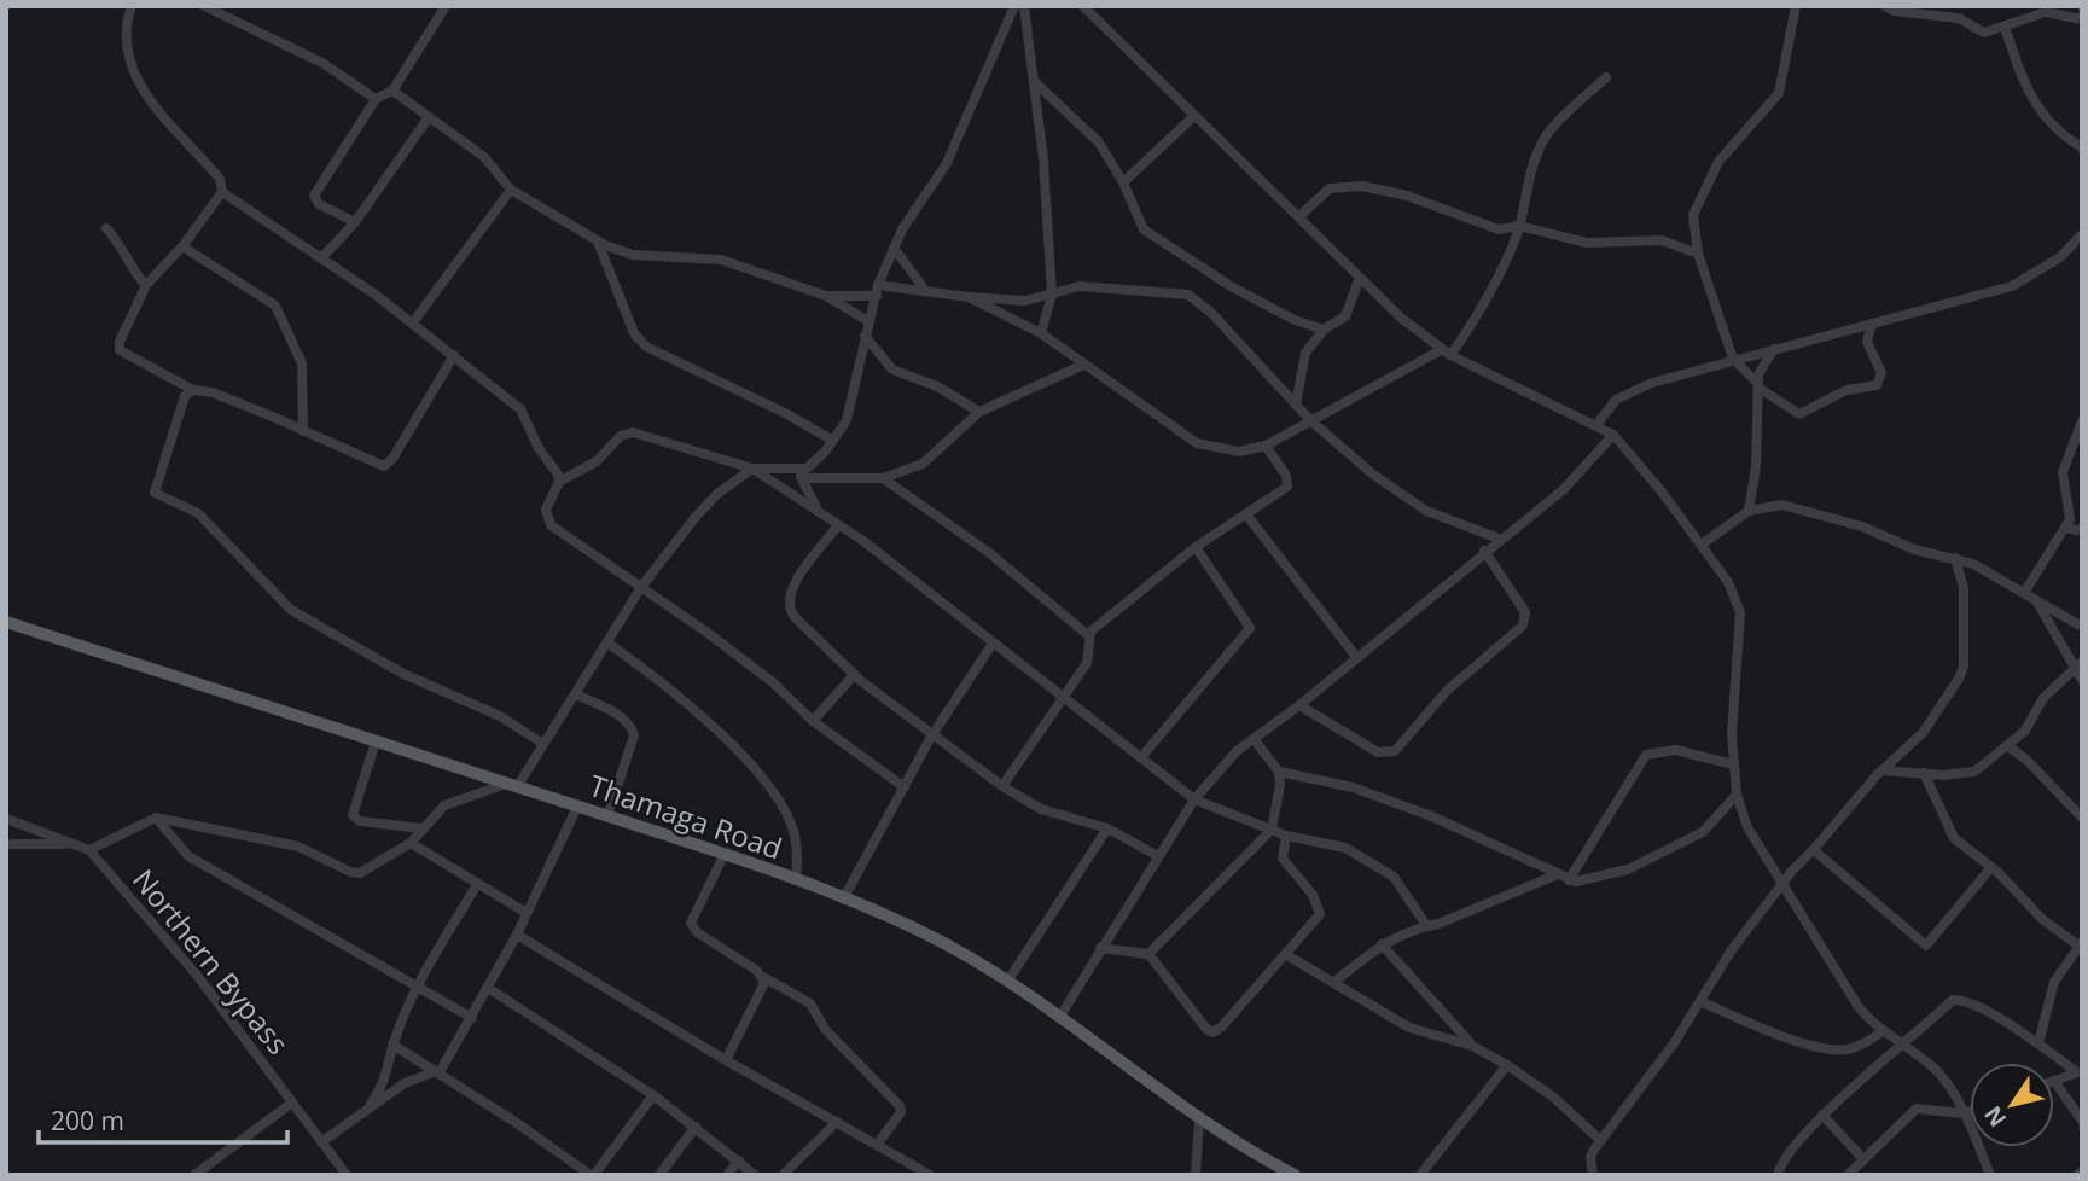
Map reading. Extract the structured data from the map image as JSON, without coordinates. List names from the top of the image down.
{
  "streets": {
    "main road": ["Thamaga Road"],
    "street": ["Northern Bypass"]
  },
  "scale_bar": "200 m",
  "north": "bottom left"
}
